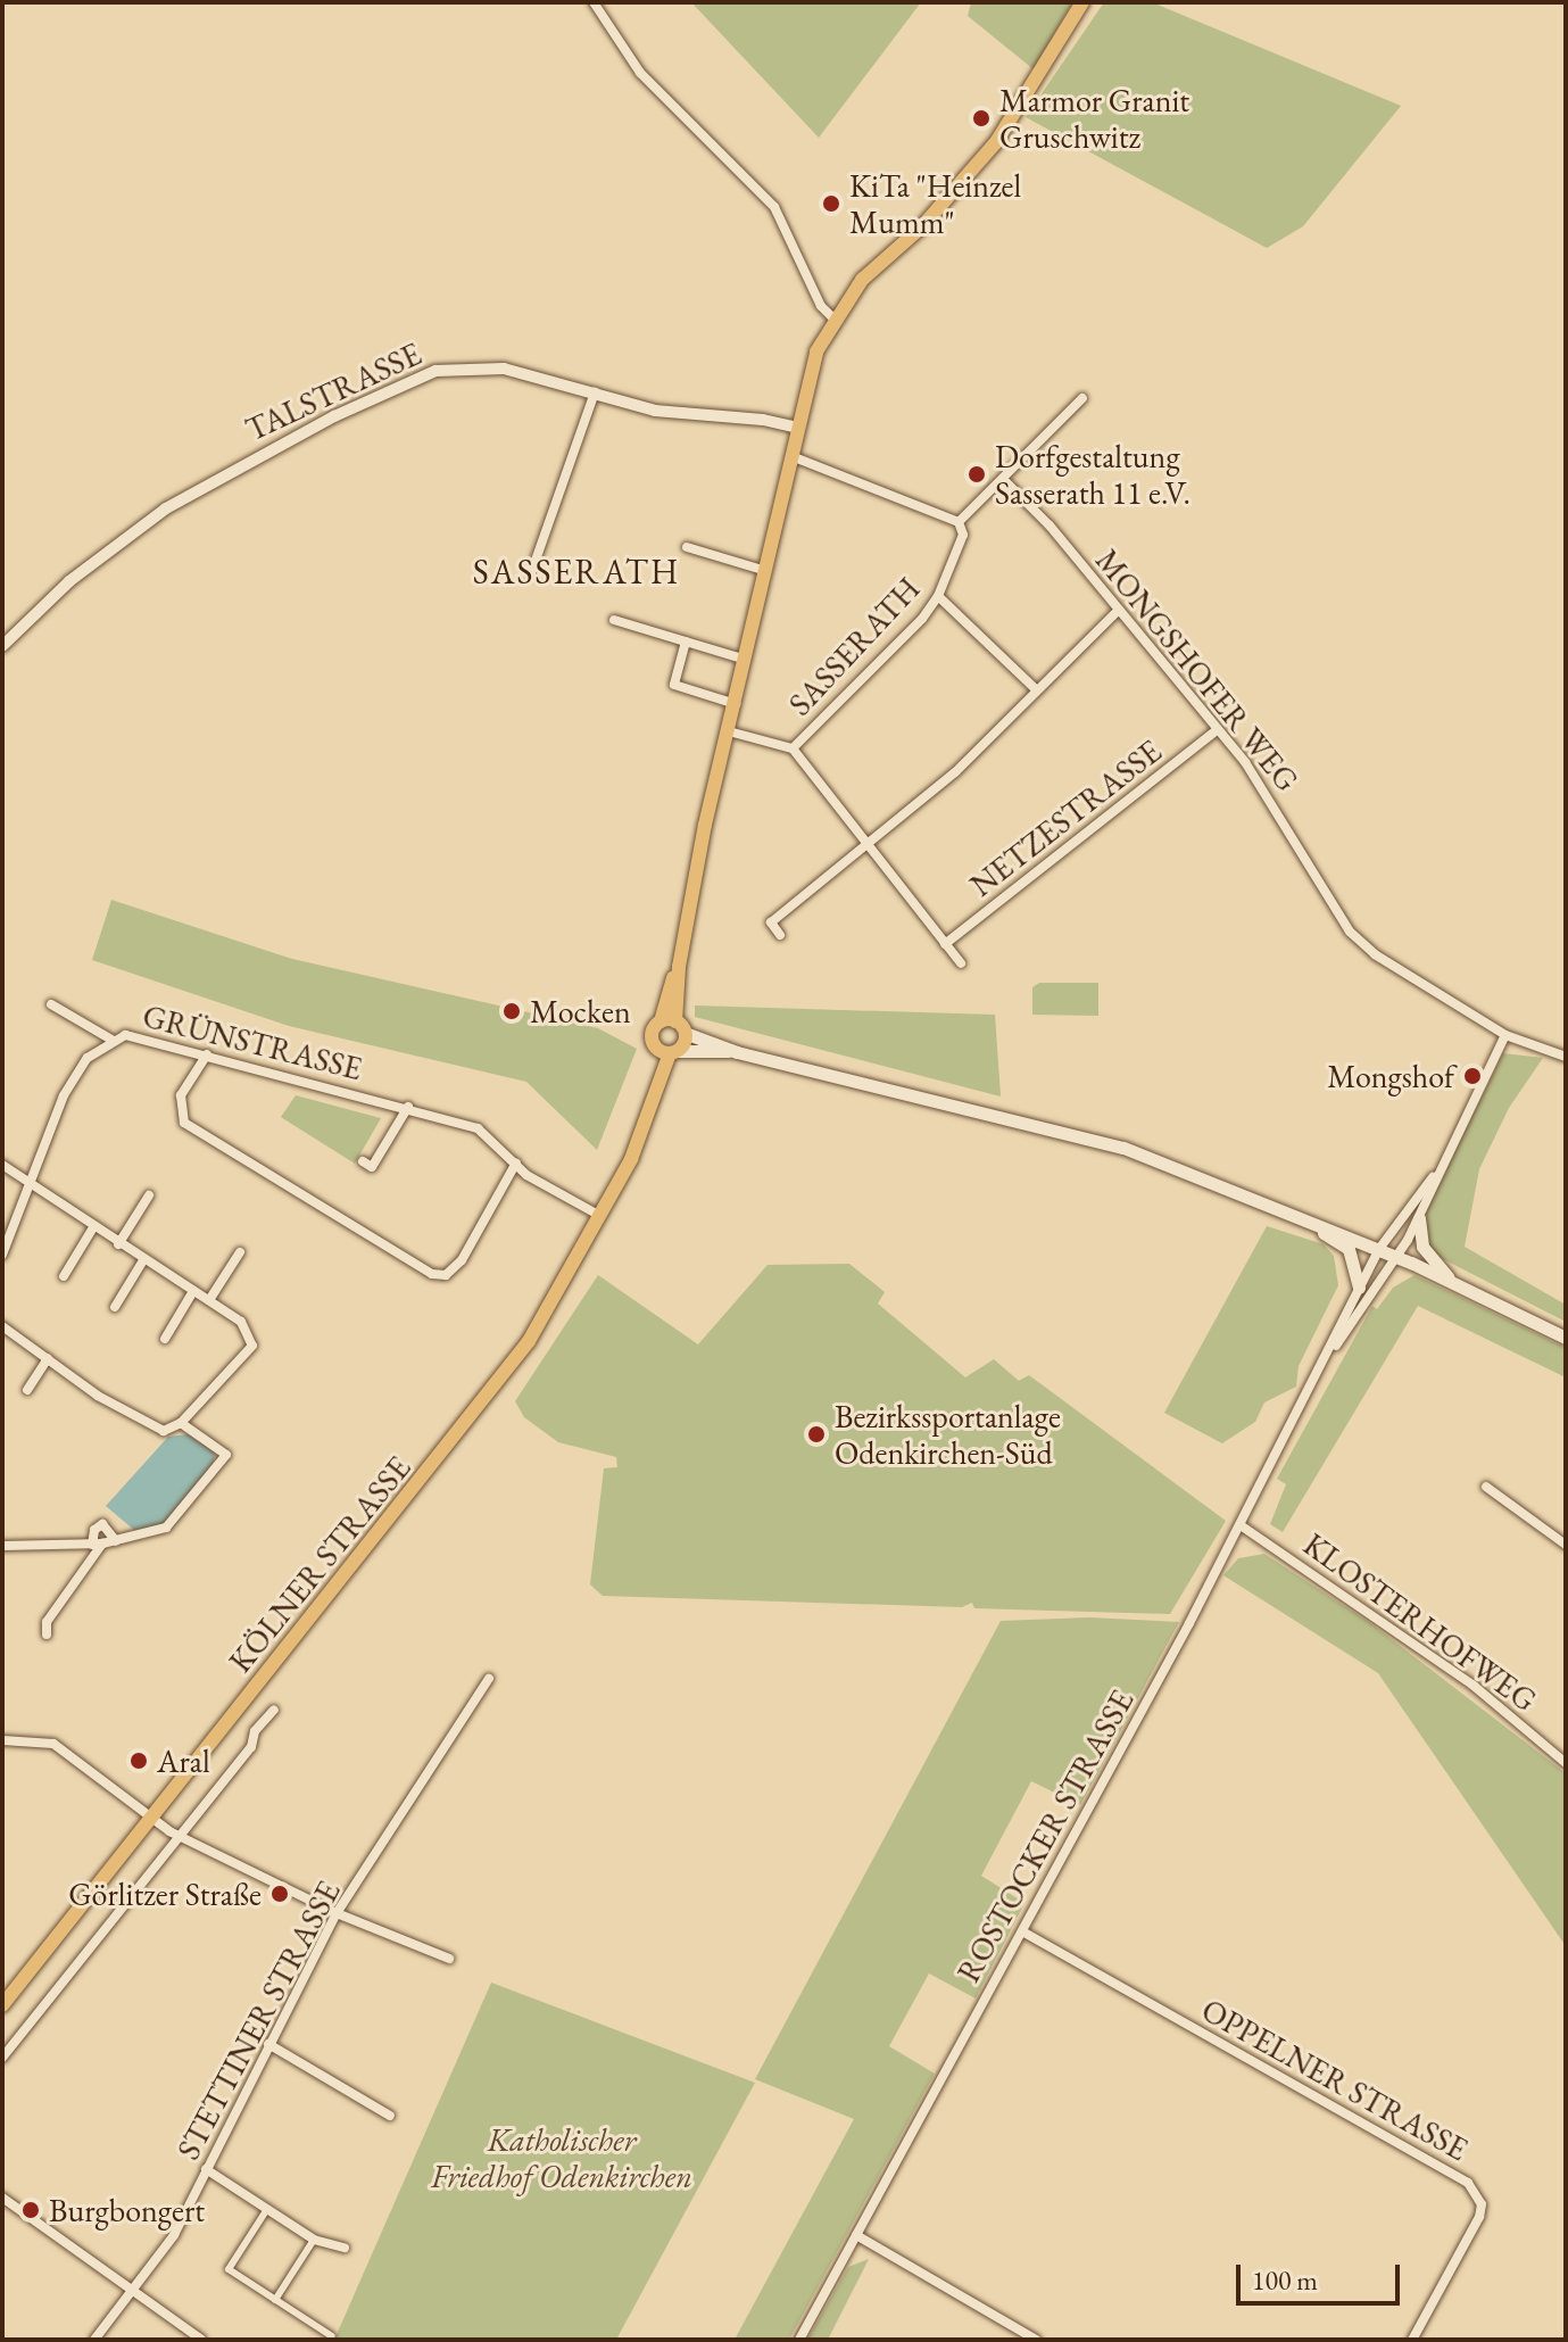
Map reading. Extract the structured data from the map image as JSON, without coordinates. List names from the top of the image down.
{
  "streets": {
    "main road": ["KÖLNER STRASSE"],
    "street": [
      "TALSTRASSE",
      "SASSERATH",
      "MONGSHOFER WEG",
      "NETZESTRASSE",
      "GRÜNSTRASSE",
      "KLOSTERHOFWEG",
      "ROSTOCKER STRASSE",
      "STETTINER STRASSE",
      "OPPELNER STRASSE"
    ]
  },
  "crossings": [
    ["TALSTRASSE", "KÖLNER STRASSE"],
    ["MONGSHOFER WEG", "NETZESTRASSE"],
    ["GRÜNSTRASSE", "KÖLNER STRASSE"],
    ["KLOSTERHOFWEG", "ROSTOCKER STRASSE"],
    ["ROSTOCKER STRASSE", "OPPELNER STRASSE"]
  ],
  "districts": ["SASSERATH"],
  "parks": ["Katholischer Friedhof Odenkirchen"],
  "places": [
    "Marmor Granit Gruschwitz",
    "KiTa \"Heinzel Mumm\"",
    "Dorfgestaltung Sasserath 11 e.V.",
    "Mocken",
    "Mongshof",
    "Bezirkssportanlage Odenkirchen-Süd",
    "Aral",
    "Görlitzer Straße",
    "Burgbongert"
  ],
  "scale_bar": "100 m"
}
